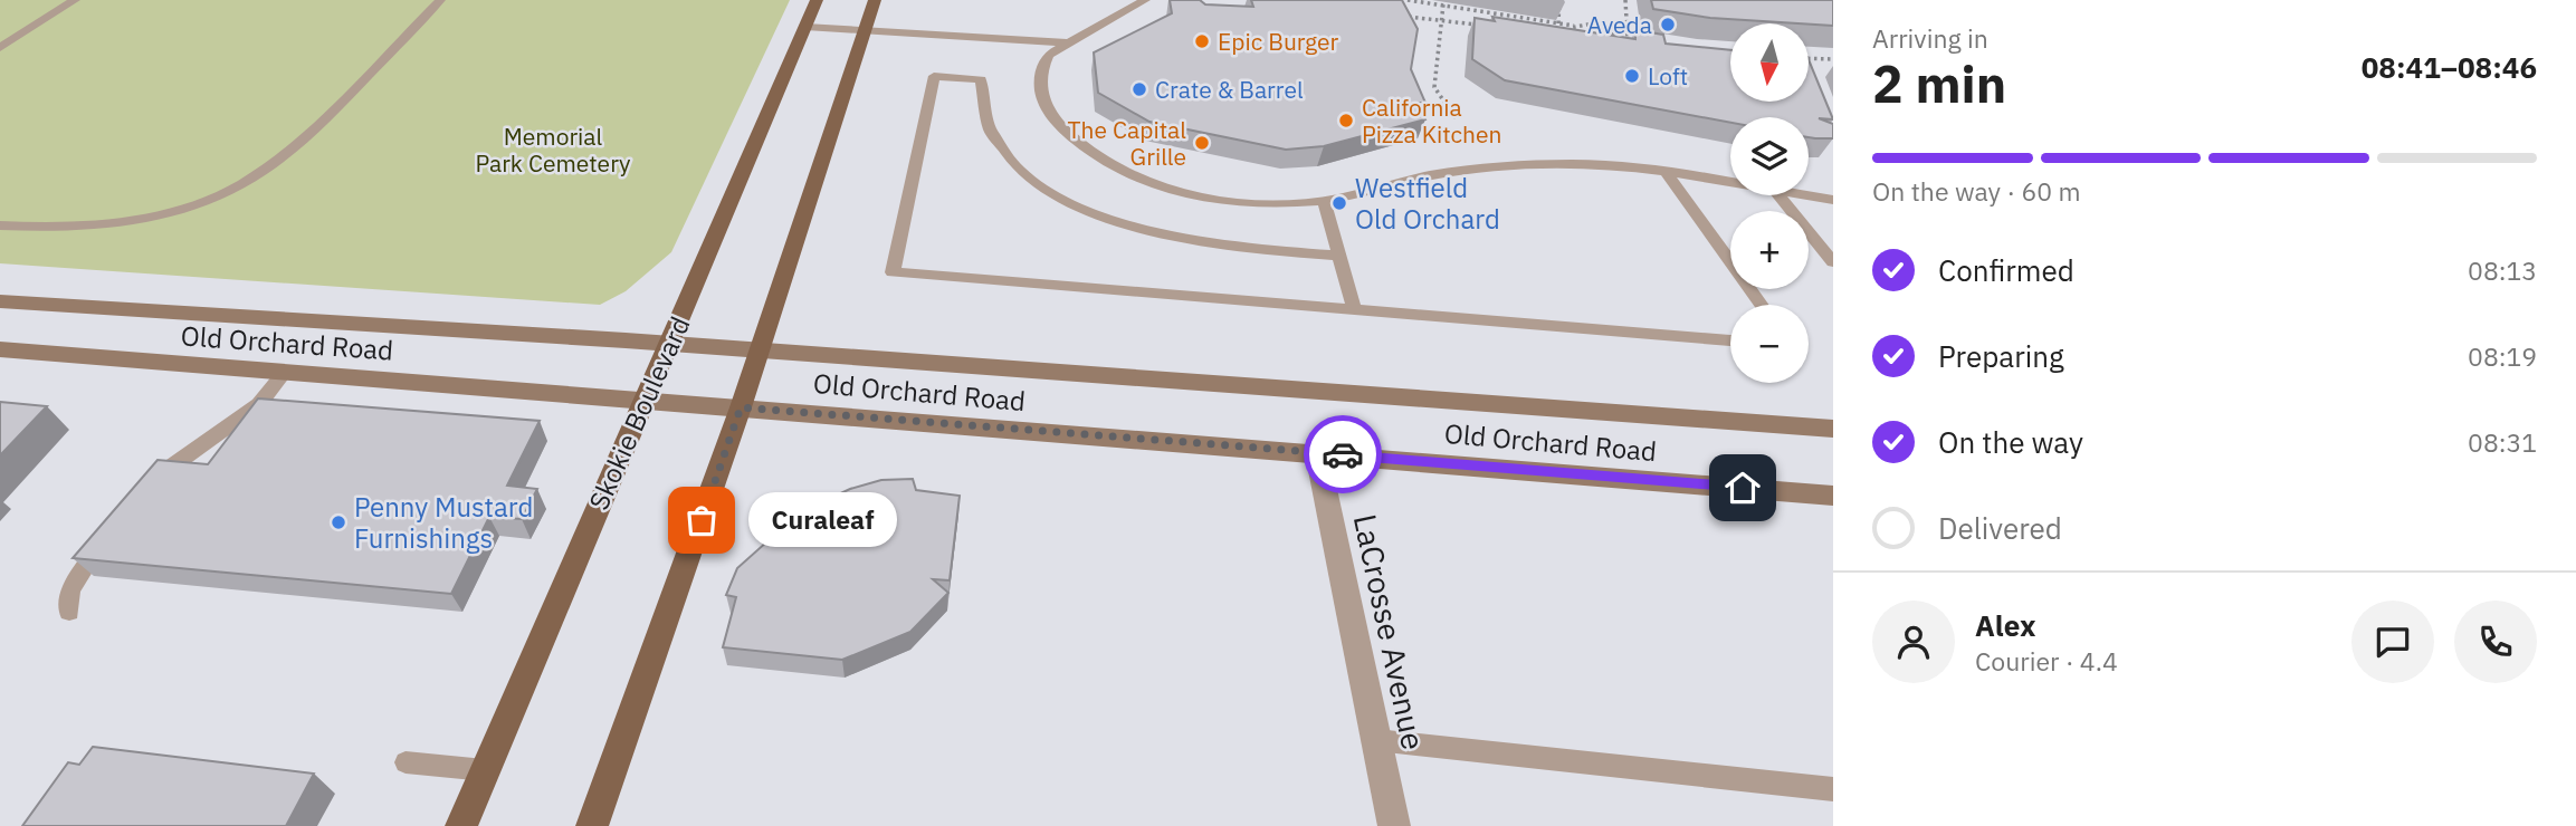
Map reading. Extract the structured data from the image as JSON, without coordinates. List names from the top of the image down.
{
  "streets": {
    "main road": ["Old Orchard Road", "Skokie Boulevard"],
    "street": ["LaCrosse Avenue"]
  },
  "crossings": [
    ["Old Orchard Road", "Skokie Boulevard"],
    ["Old Orchard Road", "LaCrosse Avenue"]
  ],
  "parks": ["Memorial Park Cemetery"],
  "places": [
    "Aveda",
    "Epic Burger",
    "Loft",
    "Crate & Barrel",
    "California Pizza Kitchen",
    "The Capital Grille",
    "Westfield Old Orchard",
    "Curaleaf",
    "Penny Mustard Furnishings"
  ],
  "north": "bottom",
  "page": {
    "heading": ["2 min", "Arriving in", "08:41–08:46"],
    "panel": ["Alex", "Courier · 4.4"],
    "map_buttons": ["+", "−"],
    "bar": "On the way · 60 m",
    "list": [
      ["Confirmed", "08:13"],
      ["Preparing", "08:19"],
      ["On the way", "08:31"],
      "Delivered"
    ],
    "bubble": "Curaleaf"
  }
}
